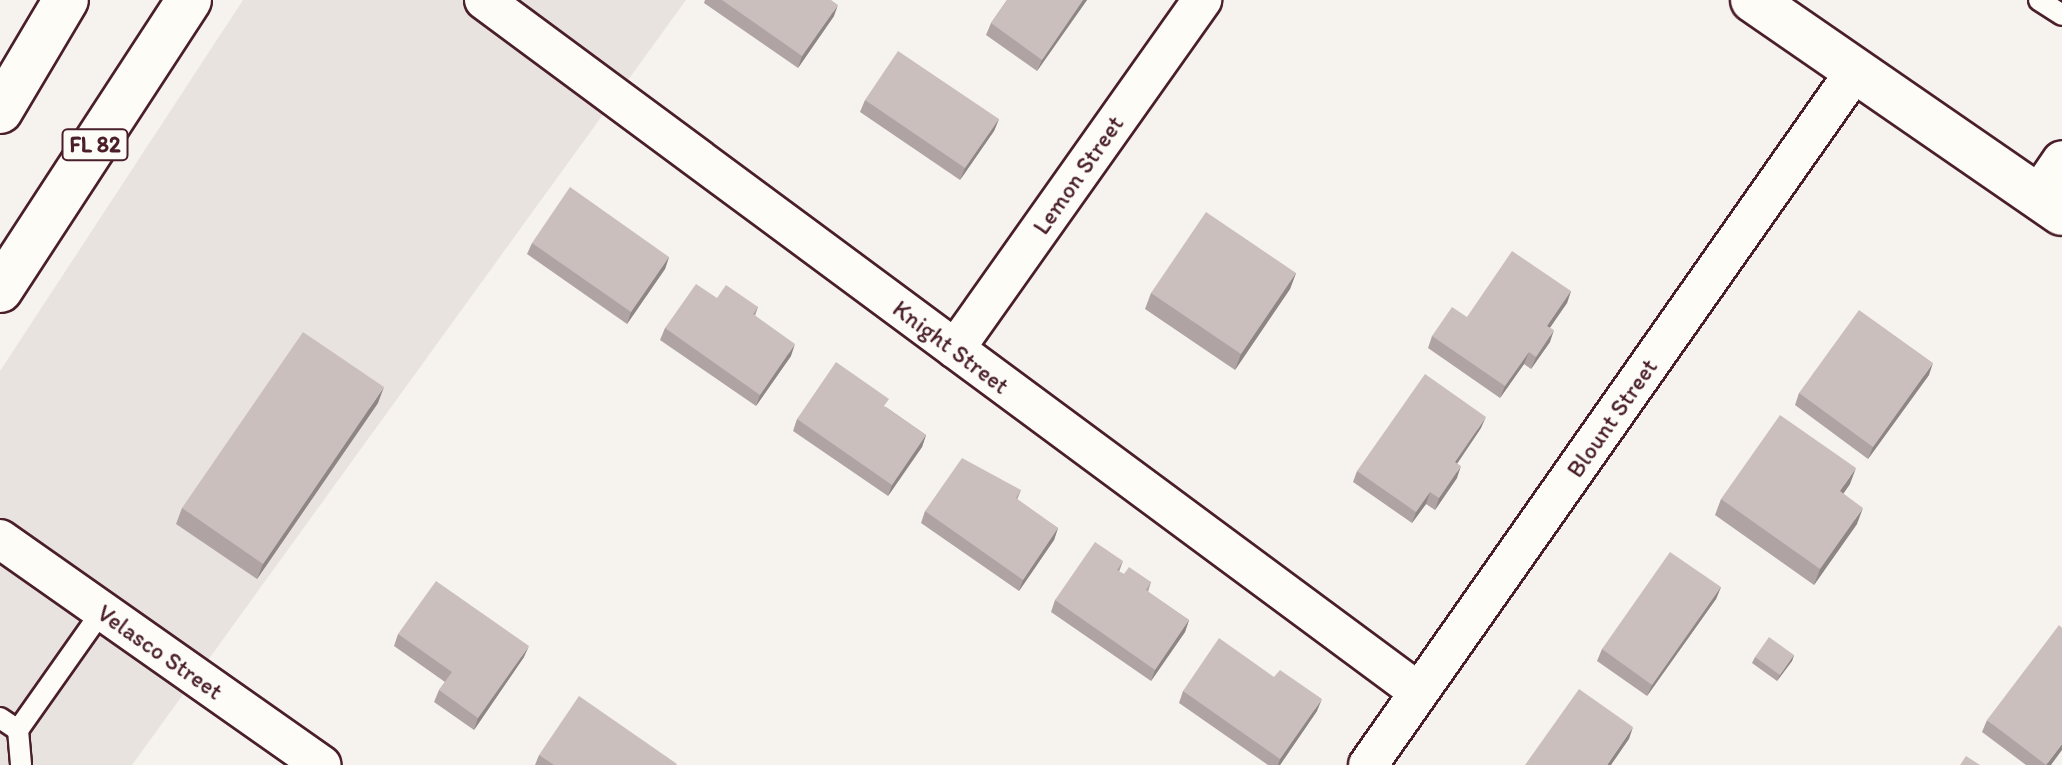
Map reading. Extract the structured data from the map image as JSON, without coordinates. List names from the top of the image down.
{
  "streets": {
    "main road": ["FL 82"],
    "street": [
      "Lemon Street",
      "Knight Street",
      "Blount Street",
      "Velasco Street"
    ]
  },
  "crossings": [
    ["Lemon Street", "Knight Street"],
    ["Knight Street", "Blount Street"]
  ]
}
